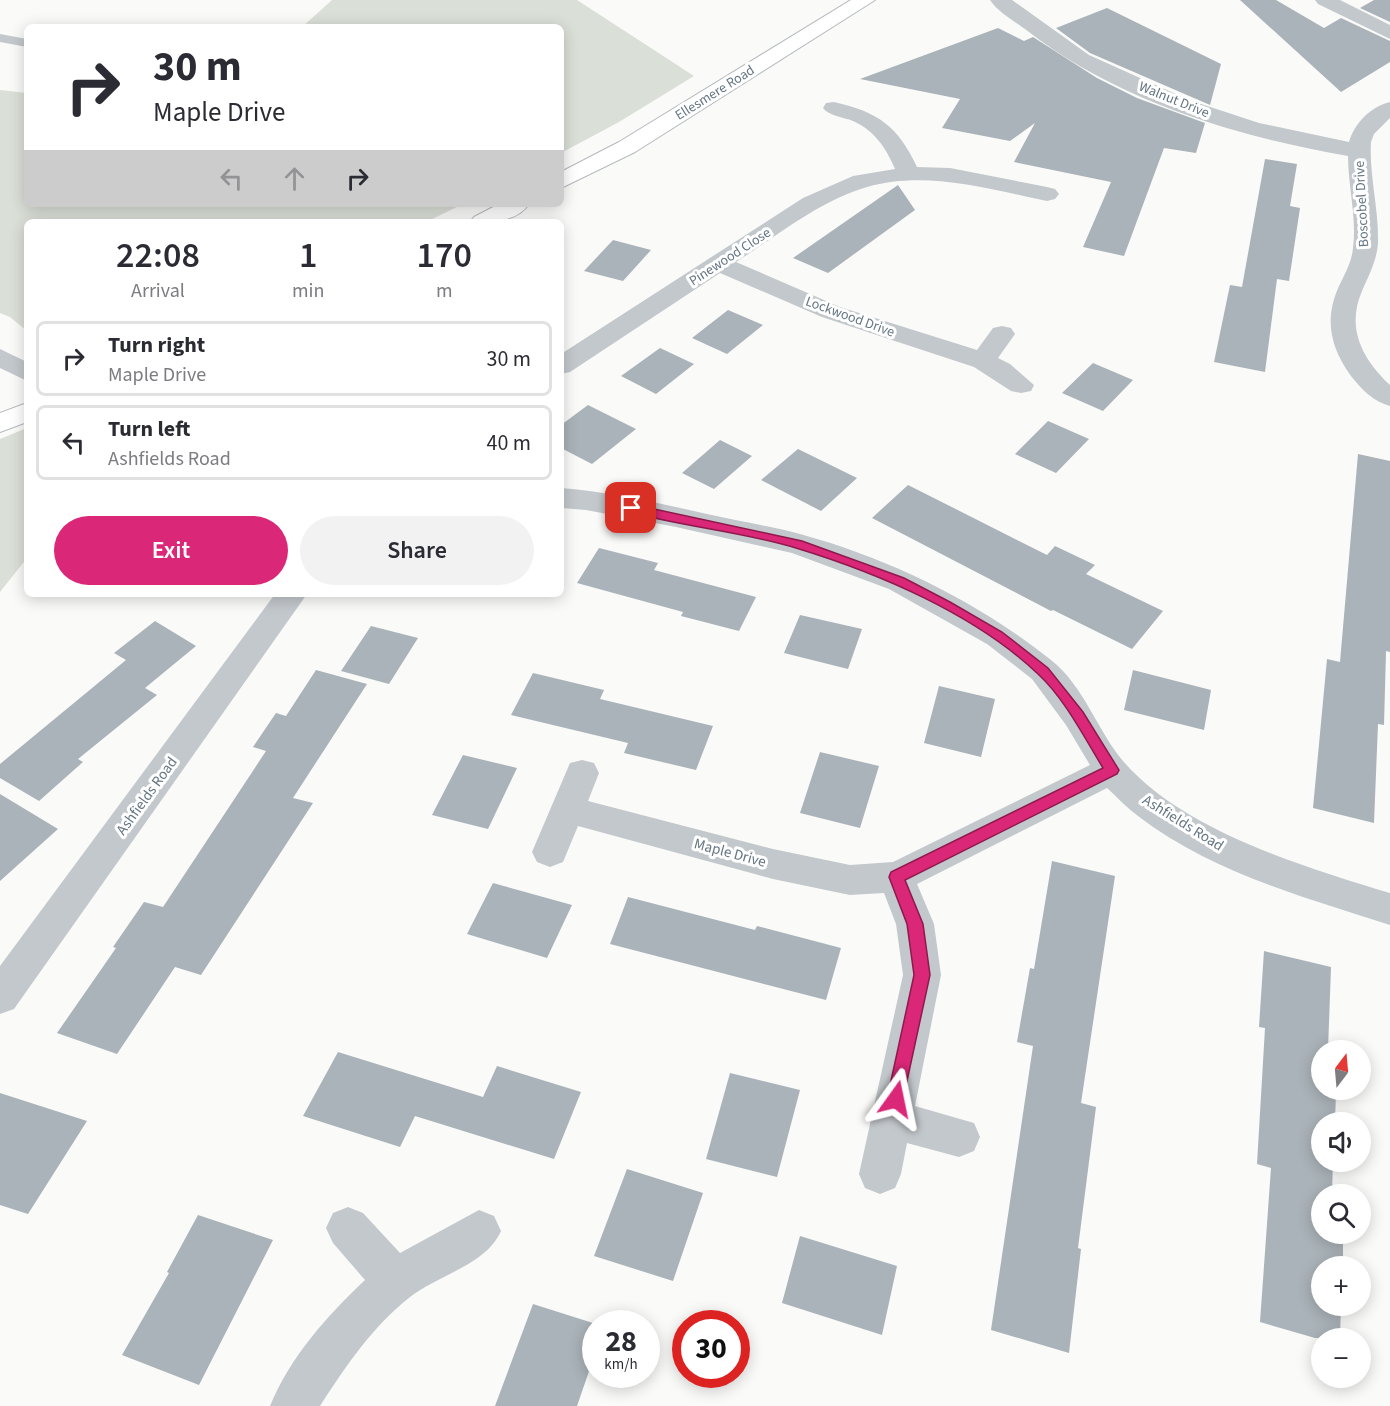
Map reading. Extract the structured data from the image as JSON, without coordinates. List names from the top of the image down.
{
  "streets": {
    "main road": ["Ellesmere Road"],
    "street": [
      "Walnut Drive",
      "Boscobel Drive",
      "Pinewood Close",
      "Lockwood Drive",
      "Ashfields Road",
      "Maple Drive"
    ]
  },
  "crossings": [
    ["Walnut Drive", "Boscobel Drive"],
    ["Pinewood Close", "Lockwood Drive"],
    ["Ashfields Road", "Maple Drive"]
  ],
  "north": "top",
  "page": {
    "turn": ["30 m", "Maple Drive"],
    "eta": [
      "22:08",
      "Arrival",
      "1",
      "min",
      "170",
      "m"
    ],
    "list": [
      {
        "name": "Turn right",
        "note": "Maple Drive",
        "value": "30 m"
      },
      {
        "name": "Turn left",
        "note": "Ashfields Road",
        "value": "40 m"
      }
    ],
    "buttons": ["Exit", "Share"],
    "map_buttons": ["+", "−"],
    "speed": "28 km/h",
    "limit": "30"
  }
}
